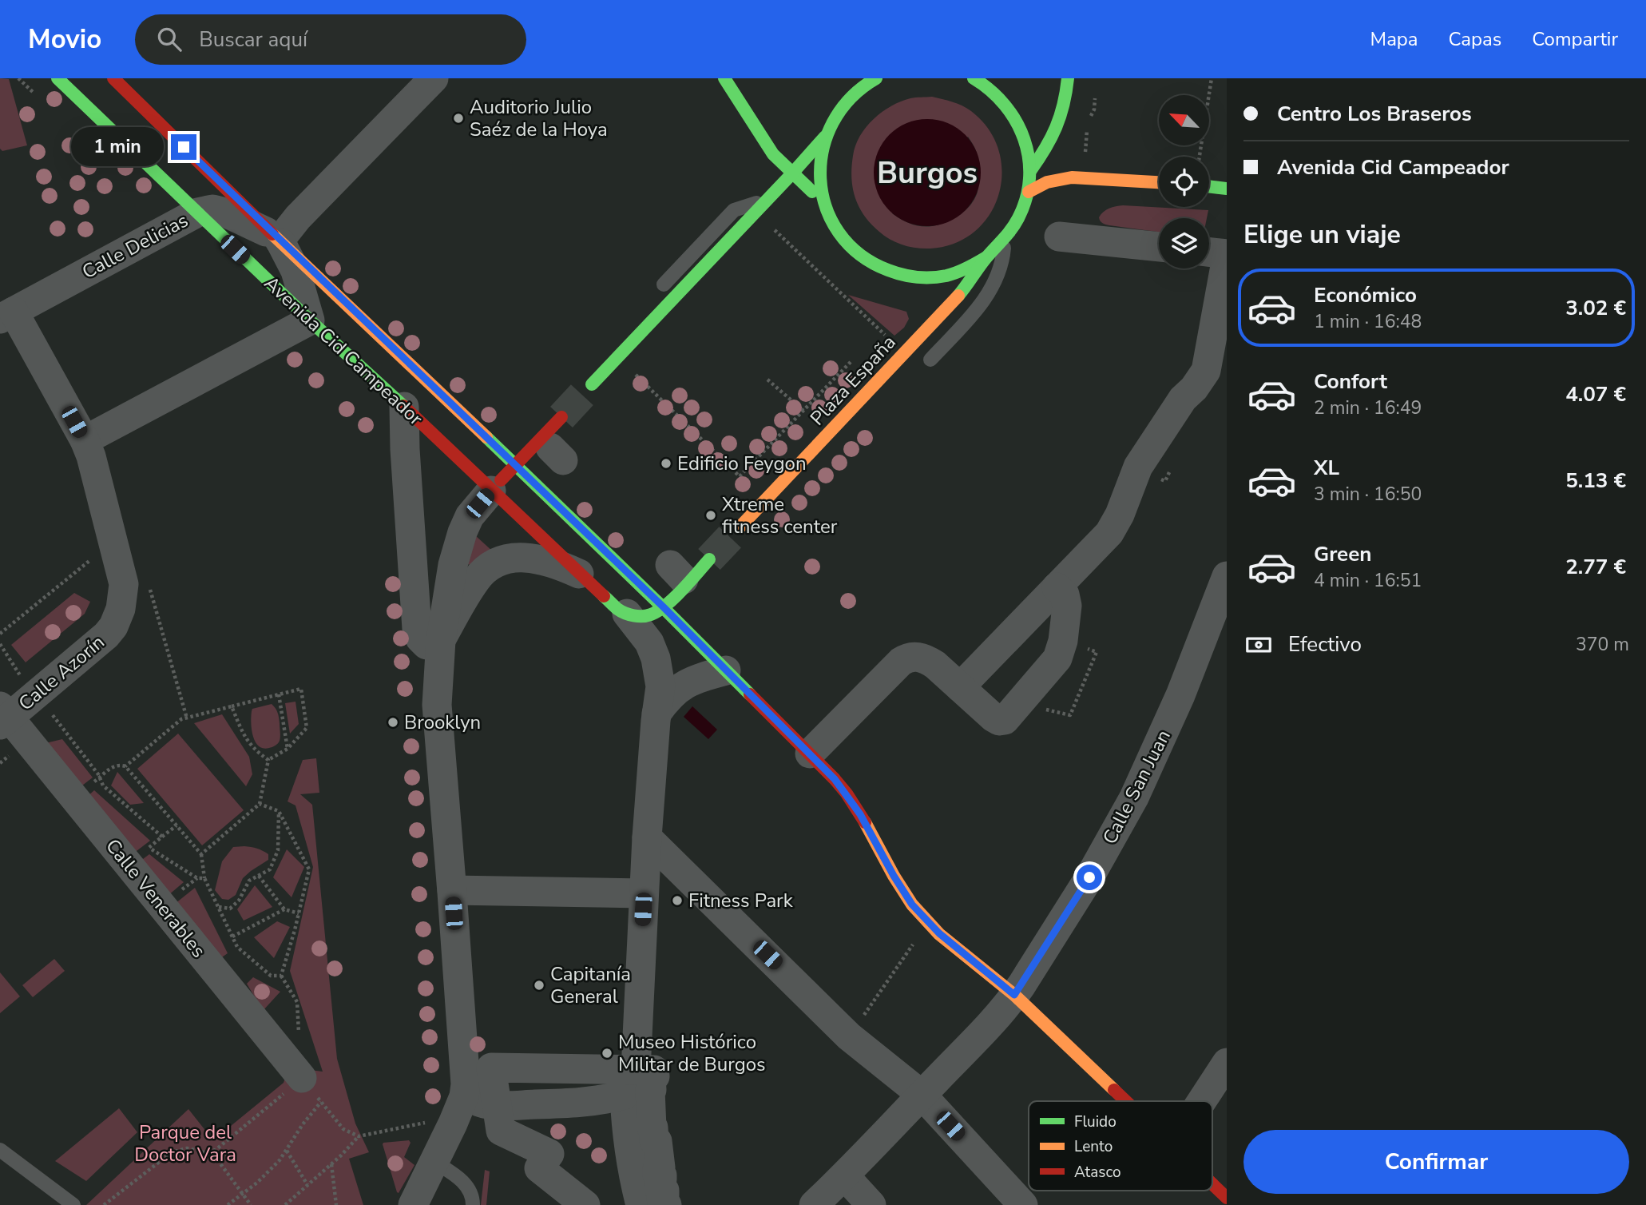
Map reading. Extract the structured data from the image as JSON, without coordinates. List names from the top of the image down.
{
  "streets": {
    "main road": ["Avenida Cid Campeador", "Plaza España"],
    "street": [
      "Calle Delicias",
      "Calle Azorín",
      "Calle San Juan",
      "Calle Venerables"
    ]
  },
  "crossings": [
    ["Calle Delicias", "Avenida Cid Campeador"],
    ["Avenida Cid Campeador", "Calle San Juan"],
    ["Calle Azorín", "Calle Venerables"]
  ],
  "districts": ["Burgos"],
  "parks": ["Parque del Doctor Vara"],
  "places": [
    "Auditorio Julio Saéz de la Hoya",
    "Edificio Feygon",
    "Xtreme fitness center",
    "Brooklyn",
    "Fitness Park",
    "Capitanía General",
    "Museo Histórico Militar de Burgos"
  ],
  "legend": ["Fluido", "Lento", "Atasco"],
  "north": "top left",
  "page": {
    "header": "Movio",
    "search": "Buscar aquí",
    "nav": ["Mapa", "Capas", "Compartir"],
    "banner": ["Centro Los Braseros", "Avenida Cid Campeador"],
    "bubble": "1 min",
    "heading": "Elige un viaje",
    "list": [
      {
        "name": "Económico",
        "note": "1 min · 16:48",
        "value": "3.02 €"
      },
      {
        "name": "Confort",
        "note": "2 min · 16:49",
        "value": "4.07 €"
      },
      {
        "name": "XL",
        "note": "3 min · 16:50",
        "value": "5.13 €"
      },
      {
        "name": "Green",
        "note": "4 min · 16:51",
        "value": "2.77 €"
      }
    ],
    "pay": ["Efectivo", "370 m"],
    "buttons": "Confirmar"
  }
}
